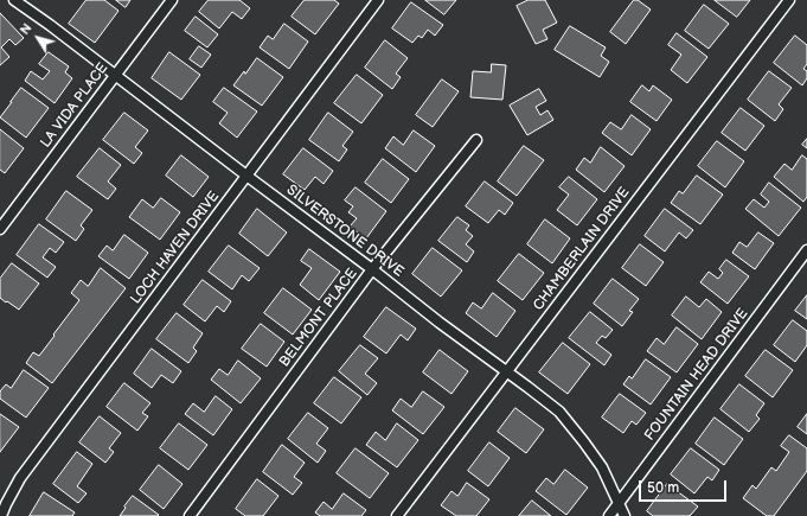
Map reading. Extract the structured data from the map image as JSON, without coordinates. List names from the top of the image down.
{
  "streets": {
    "street": [
      "LA VIDA PLACE",
      "SILVERSTONE DRIVE",
      "LOCH HAVEN DRIVE",
      "CHAMBERLAIN DRIVE",
      "BELMONT PLACE",
      "FOUNTAIN HEAD DRIVE"
    ]
  },
  "crossings": [
    ["LA VIDA PLACE", "SILVERSTONE DRIVE"],
    ["SILVERSTONE DRIVE", "LOCH HAVEN DRIVE"],
    ["SILVERSTONE DRIVE", "CHAMBERLAIN DRIVE"],
    ["SILVERSTONE DRIVE", "BELMONT PLACE"],
    ["SILVERSTONE DRIVE", "FOUNTAIN HEAD DRIVE"]
  ],
  "scale_bar": "50 m",
  "north": "top left"
}
